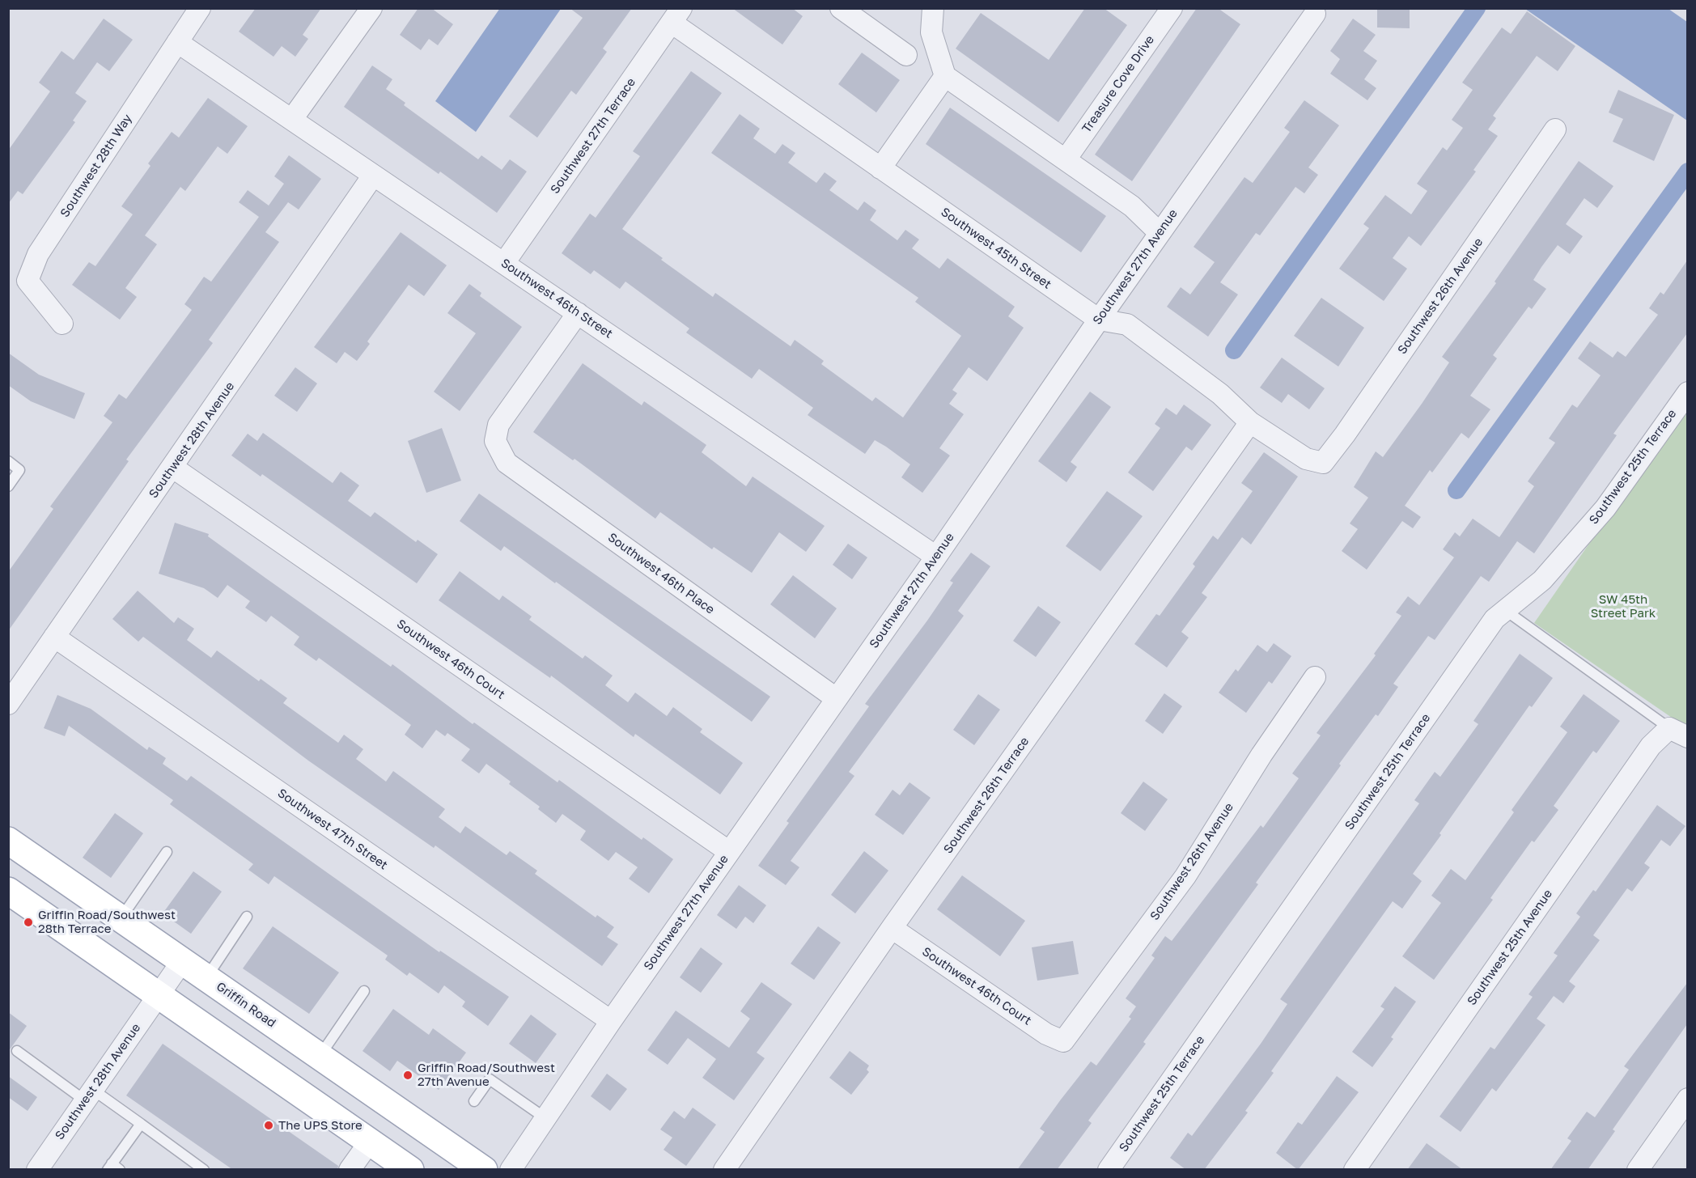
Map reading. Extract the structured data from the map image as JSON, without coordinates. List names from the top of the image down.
{
  "streets": {
    "main road": ["Griffin Road"],
    "street": [
      "Treasure Cove Drive",
      "Southwest 27th Terrace",
      "Southwest 28th Way",
      "Southwest 45th Street",
      "Southwest 27th Avenue",
      "Southwest 26th Avenue",
      "Southwest 46th Street",
      "Southwest 28th Avenue",
      "Southwest 25th Terrace",
      "Southwest 46th Place",
      "Southwest 46th Court",
      "Southwest 26th Terrace",
      "Southwest 47th Street",
      "Southwest 25th Avenue"
    ]
  },
  "crossings": [
    ["Southwest 27th Terrace", "Southwest 45th Street"],
    ["Southwest 27th Terrace", "Southwest 46th Street"],
    ["Southwest 28th Way", "Southwest 46th Street"],
    ["Southwest 45th Street", "Southwest 27th Avenue"],
    ["Southwest 45th Street", "Southwest 26th Avenue"],
    ["Southwest 45th Street", "Southwest 26th Terrace"],
    ["Southwest 27th Avenue", "Southwest 46th Street"],
    ["Southwest 27th Avenue", "Southwest 46th Place"],
    ["Southwest 27th Avenue", "Southwest 46th Court"],
    ["Southwest 27th Avenue", "Southwest 47th Street"],
    ["Southwest 26th Avenue", "Southwest 46th Court"],
    ["Southwest 46th Street", "Southwest 28th Avenue"],
    ["Southwest 46th Street", "Southwest 46th Place"],
    ["Southwest 28th Avenue", "Southwest 46th Court"],
    ["Southwest 28th Avenue", "Southwest 47th Street"],
    ["Southwest 28th Avenue", "Griffin Road"],
    ["Southwest 46th Court", "Southwest 26th Terrace"]
  ],
  "parks": ["SW 45th Street Park"],
  "places": ["Griffin Road/Southwest 28th Terrace", "Griffin Road/Southwest 27th Avenue", "The UPS Store"]
}
